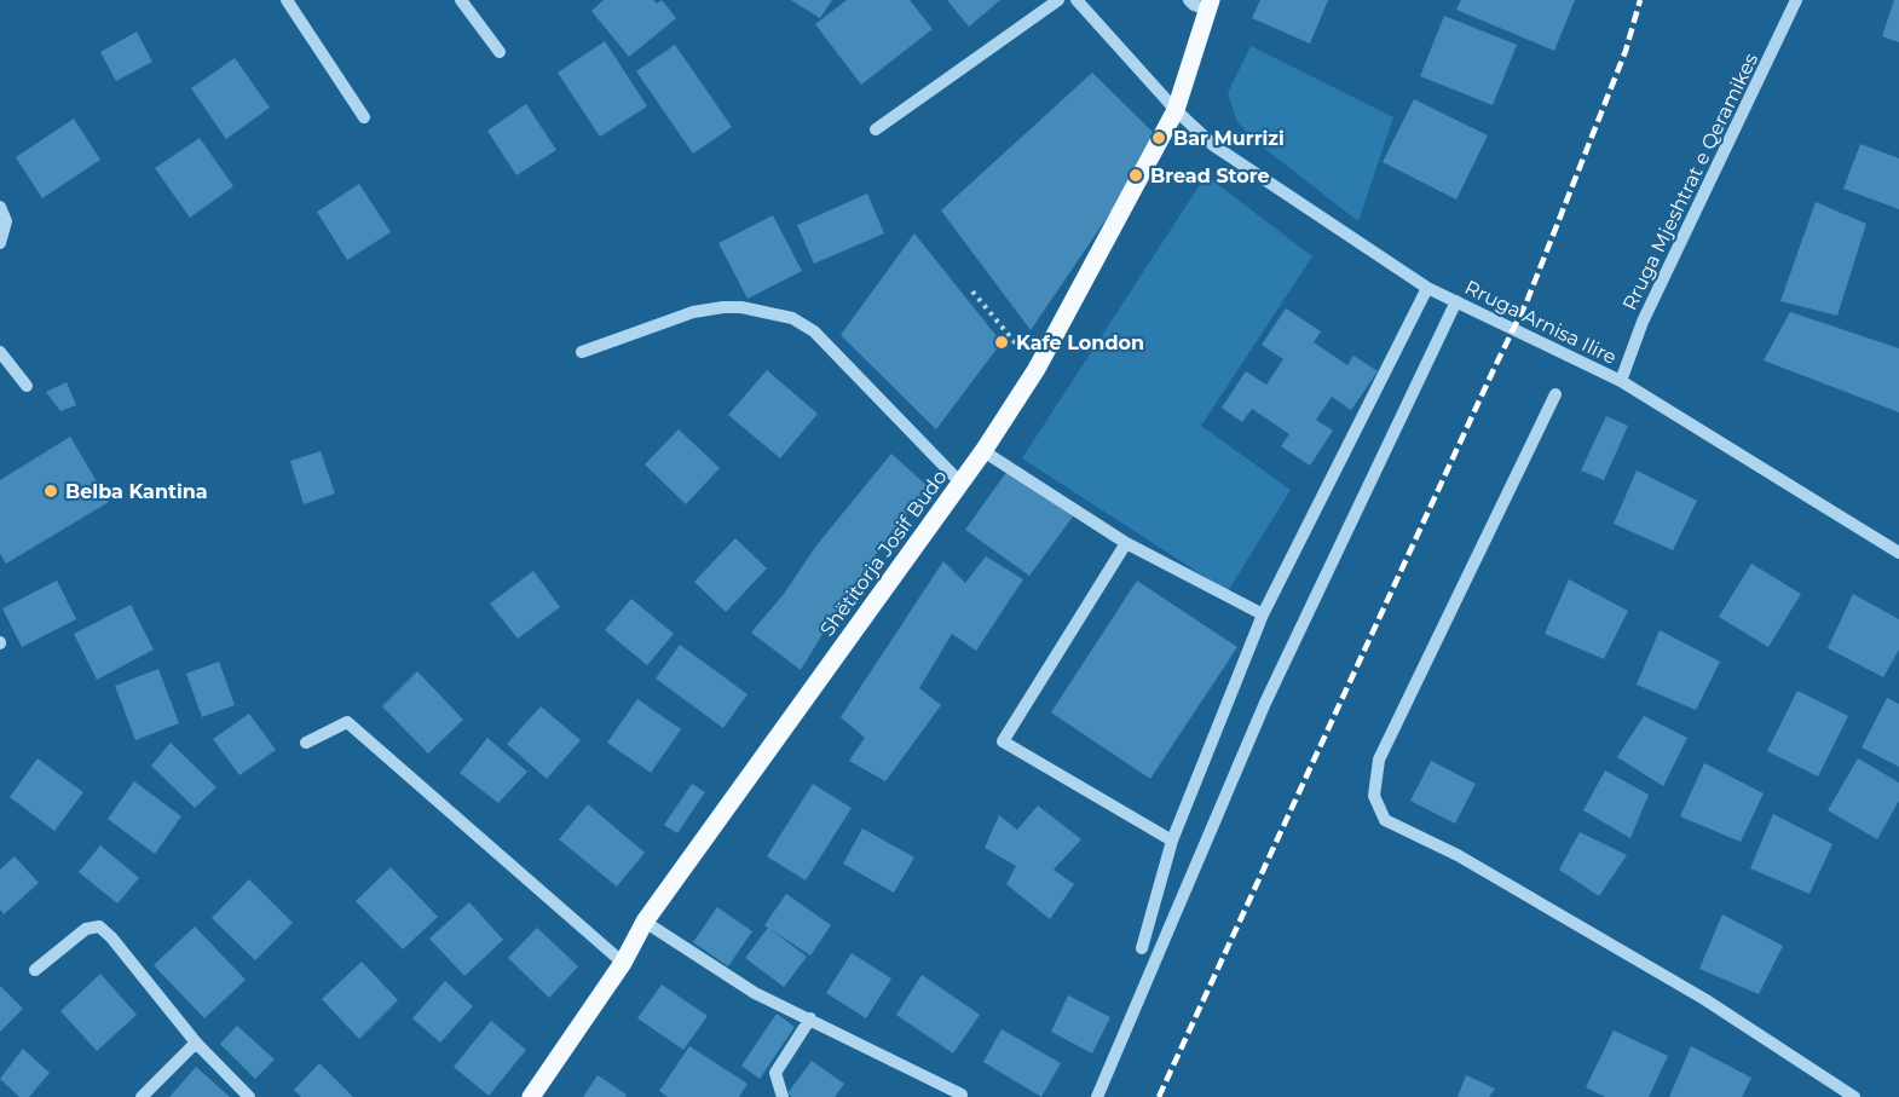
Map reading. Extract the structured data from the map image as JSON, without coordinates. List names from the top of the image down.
{
  "streets": {
    "main road": ["Shëtitorja Josif Budo"],
    "street": ["Rruga Mjeshtrat e Qeramikes", "Rruga Arnisa Ilire"]
  },
  "crossings": [
    ["Rruga Mjeshtrat e Qeramikes", "Rruga Arnisa Ilire"],
    ["Rruga Arnisa Ilire", "Shëtitorja Josif Budo"]
  ],
  "places": [
    "Bar Murrizi",
    "Bread Store",
    "Kafe London",
    "Belba Kantina"
  ]
}
